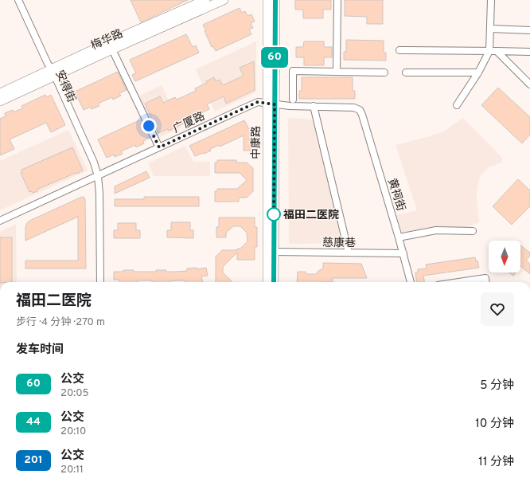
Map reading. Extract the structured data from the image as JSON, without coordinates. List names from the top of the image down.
{
  "streets": {
    "main road": ["梅华路", "中康路"],
    "street": [
      "安得街",
      "广厦路",
      "黄祠街",
      "慈康巷"
    ]
  },
  "crossings": [
    ["梅华路", "安得街"],
    ["安得街", "广厦路"],
    ["广厦路", "中康路"],
    ["广厦路", "黄祠街"],
    ["中康路", "慈康巷"],
    ["黄祠街", "慈康巷"]
  ],
  "places": ["福田二医院"],
  "lines": ["bus line 60"],
  "north": "bottom",
  "page": {
    "on_map": "60",
    "heading": [
      ["福田二医院", "步行 · 4 分钟 · 270 m"],
      "发车时间"
    ],
    "list": [
      {
        "mark": "60",
        "name": "公交",
        "note": "20:05",
        "value": "5 分钟"
      },
      {
        "mark": "44",
        "name": "公交",
        "note": "20:10",
        "value": "10 分钟"
      },
      {
        "mark": "201",
        "name": "公交",
        "note": "20:11",
        "value": "11 分钟"
      }
    ]
  }
}
